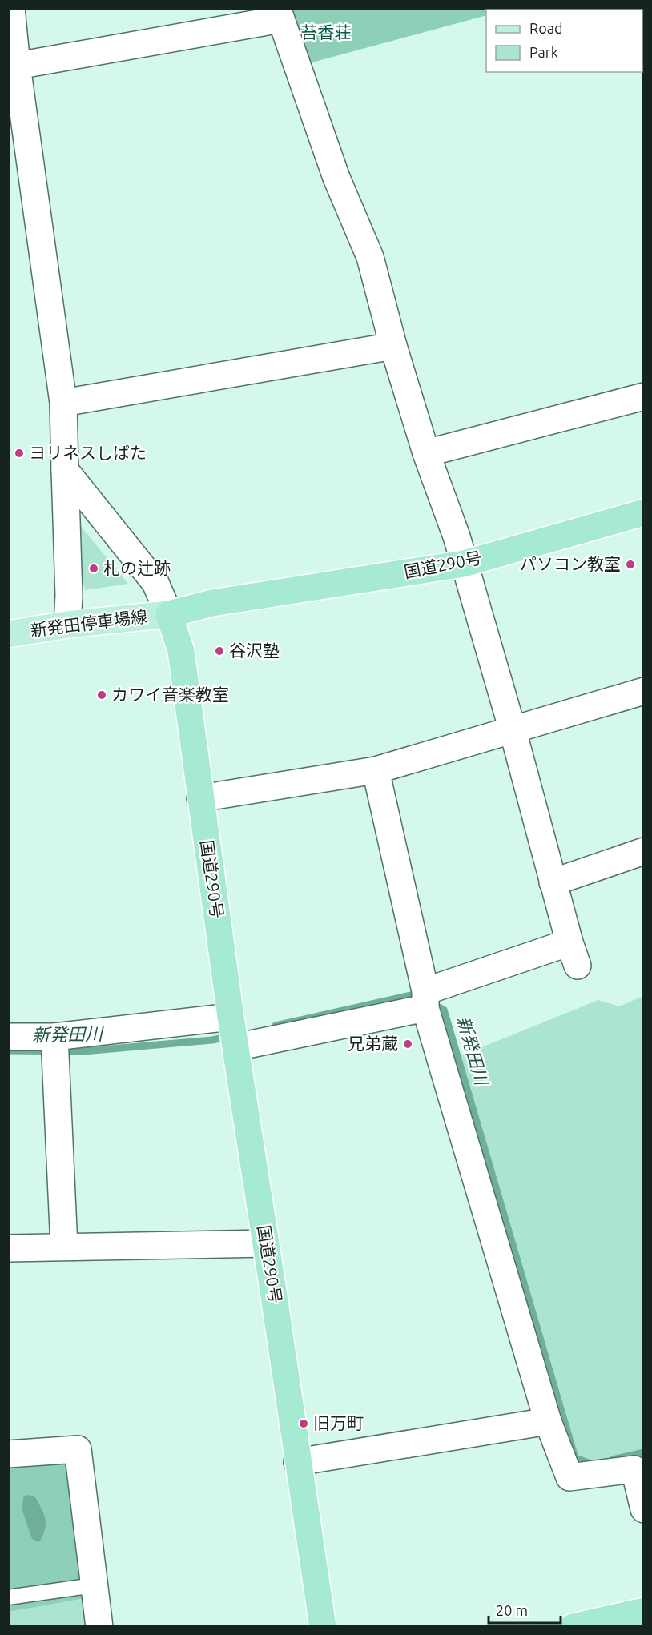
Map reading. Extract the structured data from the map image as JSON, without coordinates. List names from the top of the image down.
{
  "streets": {
    "highway": ["国道290号"],
    "main road": ["新発田停車場線"]
  },
  "crossings": [
    ["国道290号", "新発田停車場線"]
  ],
  "water": ["新発田川"],
  "parks": ["苔香荘"],
  "places": [
    "ヨリネスしばた",
    "パソコン教室",
    "札の辻跡",
    "谷沢塾",
    "カワイ音楽教室",
    "兄弟蔵",
    "旧万町"
  ],
  "legend": ["Road", "Park"],
  "scale_bar": "20 m"
}
